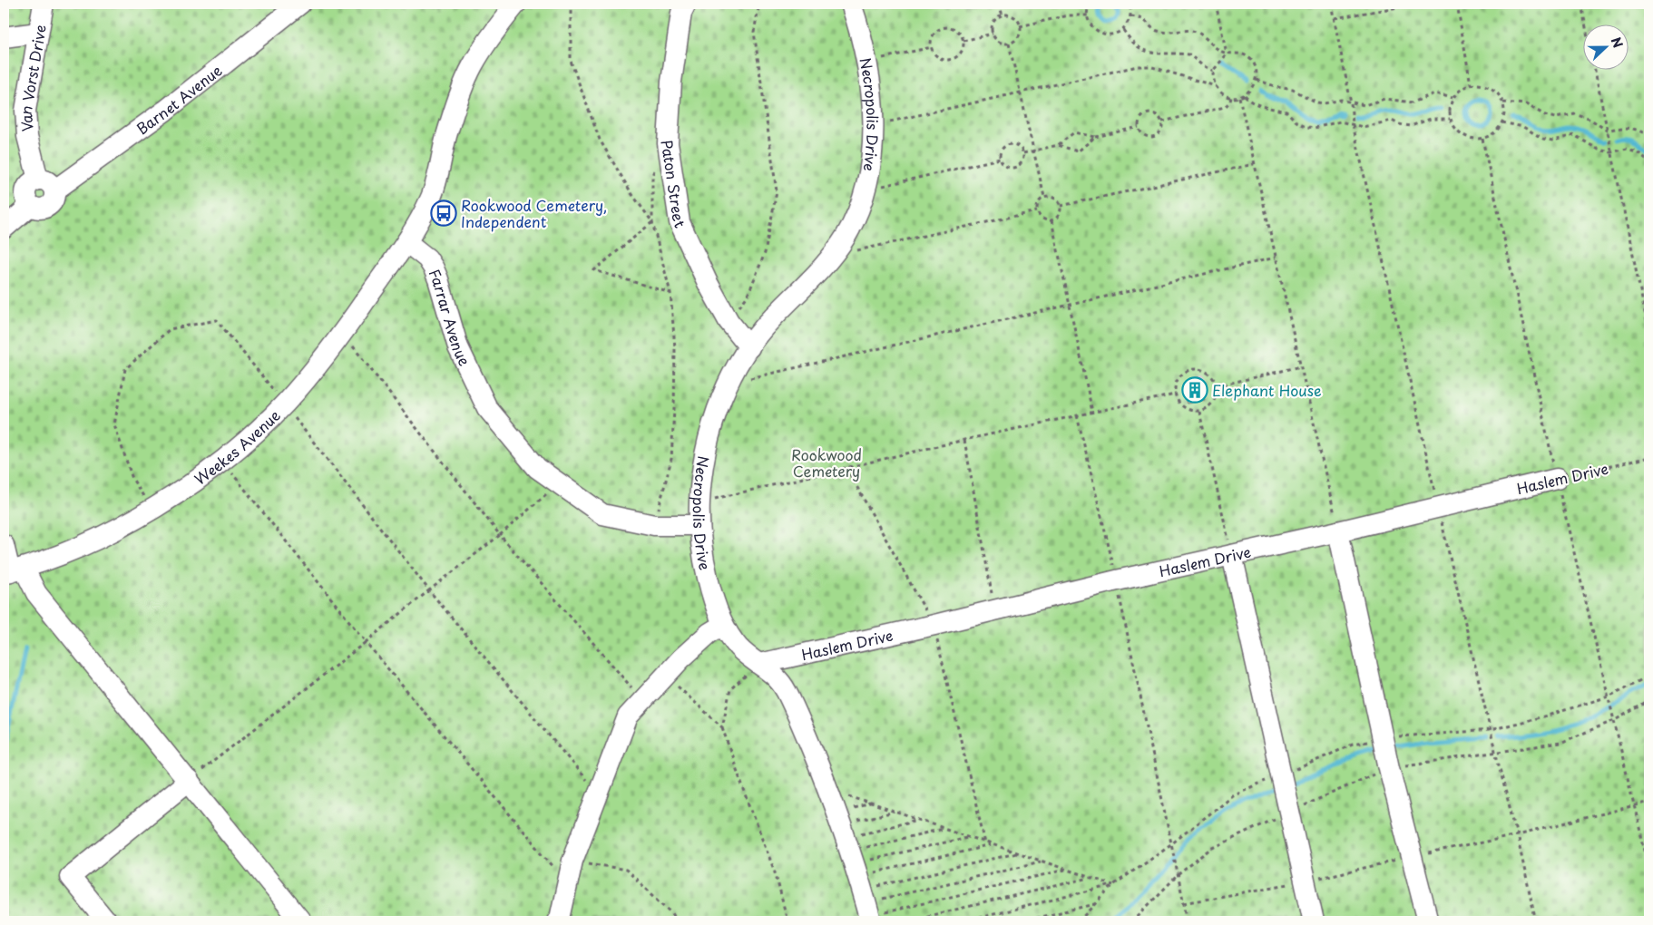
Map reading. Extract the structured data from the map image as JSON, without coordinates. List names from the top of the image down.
{
  "streets": {
    "street": [
      "Van Vorst Drive",
      "Barnet Avenue",
      "Necropolis Drive",
      "Paton Street",
      "Farrar Avenue",
      "Weekes Avenue",
      "Haslem Drive"
    ]
  },
  "crossings": [
    ["Van Vorst Drive", "Barnet Avenue"],
    ["Necropolis Drive", "Paton Street"],
    ["Necropolis Drive", "Farrar Avenue"],
    ["Necropolis Drive", "Haslem Drive"],
    ["Farrar Avenue", "Weekes Avenue"]
  ],
  "parks": ["Rookwood Cemetery"],
  "places": {
    "bus stop": ["Rookwood Cemetery, Independent"],
    "building": ["Elephant House"]
  },
  "north": "right"
}
